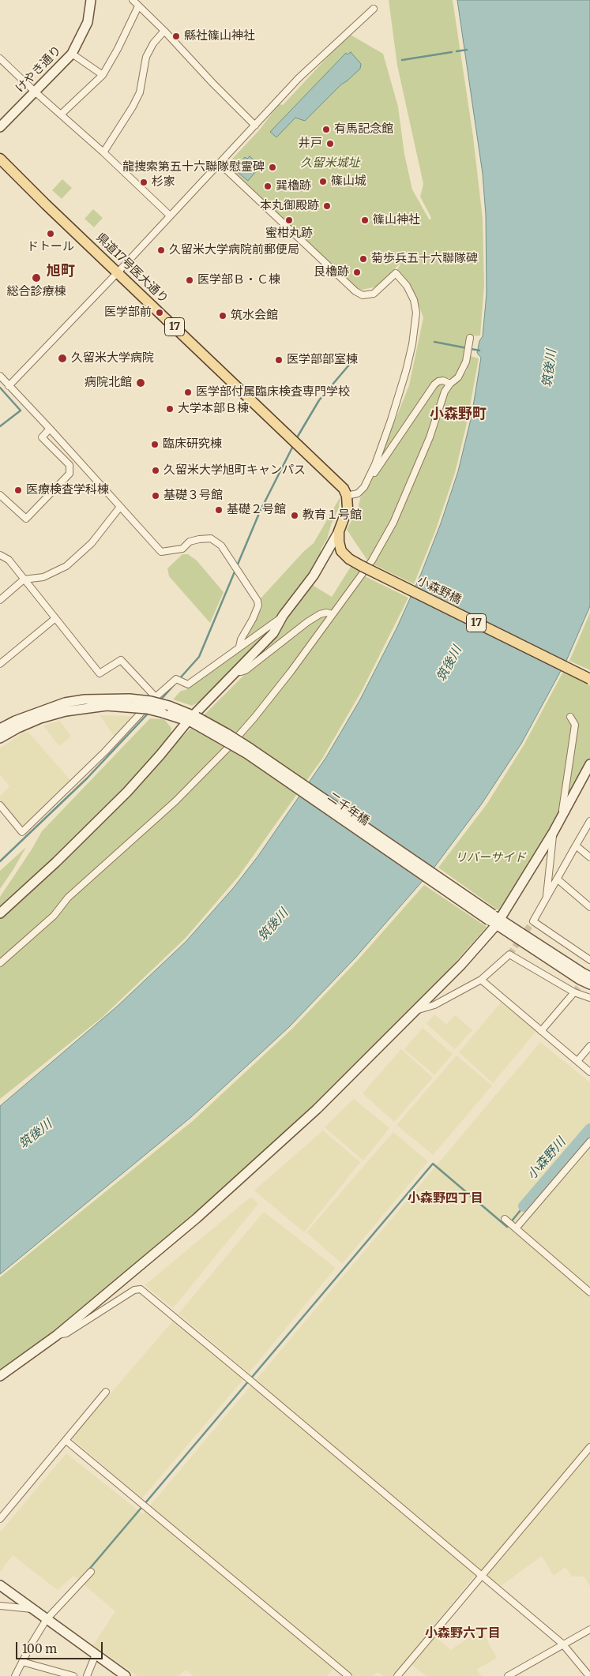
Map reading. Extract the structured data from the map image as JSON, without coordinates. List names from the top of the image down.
{
  "streets": {
    "main road": ["県道17号医大通り", "17", "小森野橋"],
    "street": ["けやき通り", "二千年橋"]
  },
  "crossings": [
    ["県道17号医大通り", "17"],
    ["17", "小森野橋"]
  ],
  "districts": [
    "旭町",
    "小森野町",
    "小森野四丁目",
    "小森野六丁目"
  ],
  "water": ["筑後川", "小森野川"],
  "parks": ["久留米城址", "リバーサイド"],
  "places": [
    "縣社篠山神社",
    "有馬記念館",
    "井戸",
    "龍捜索第五十六聯隊慰霊碑",
    "篠山城",
    "杉家",
    "巽櫓跡",
    "本丸御殿跡",
    "蜜柑丸跡",
    "篠山神社",
    "ドトール",
    "久留米大学病院前郵便局",
    "菊歩兵五十六聯隊碑",
    "艮櫓跡",
    "総合診療棟",
    "医学部Ｂ・Ｃ棟",
    "医学部前",
    "筑水会館",
    "久留米大学病院",
    "医学部部室棟",
    "病院北館",
    "医学部付属臨床検査専門学校",
    "大学本部Ｂ棟",
    "臨床研究棟",
    "久留米大学旭町キャンパス",
    "医療検査学科棟",
    "基礎３号館",
    "基礎２号館",
    "教育１号館"
  ],
  "scale_bar": "100 m"
}
